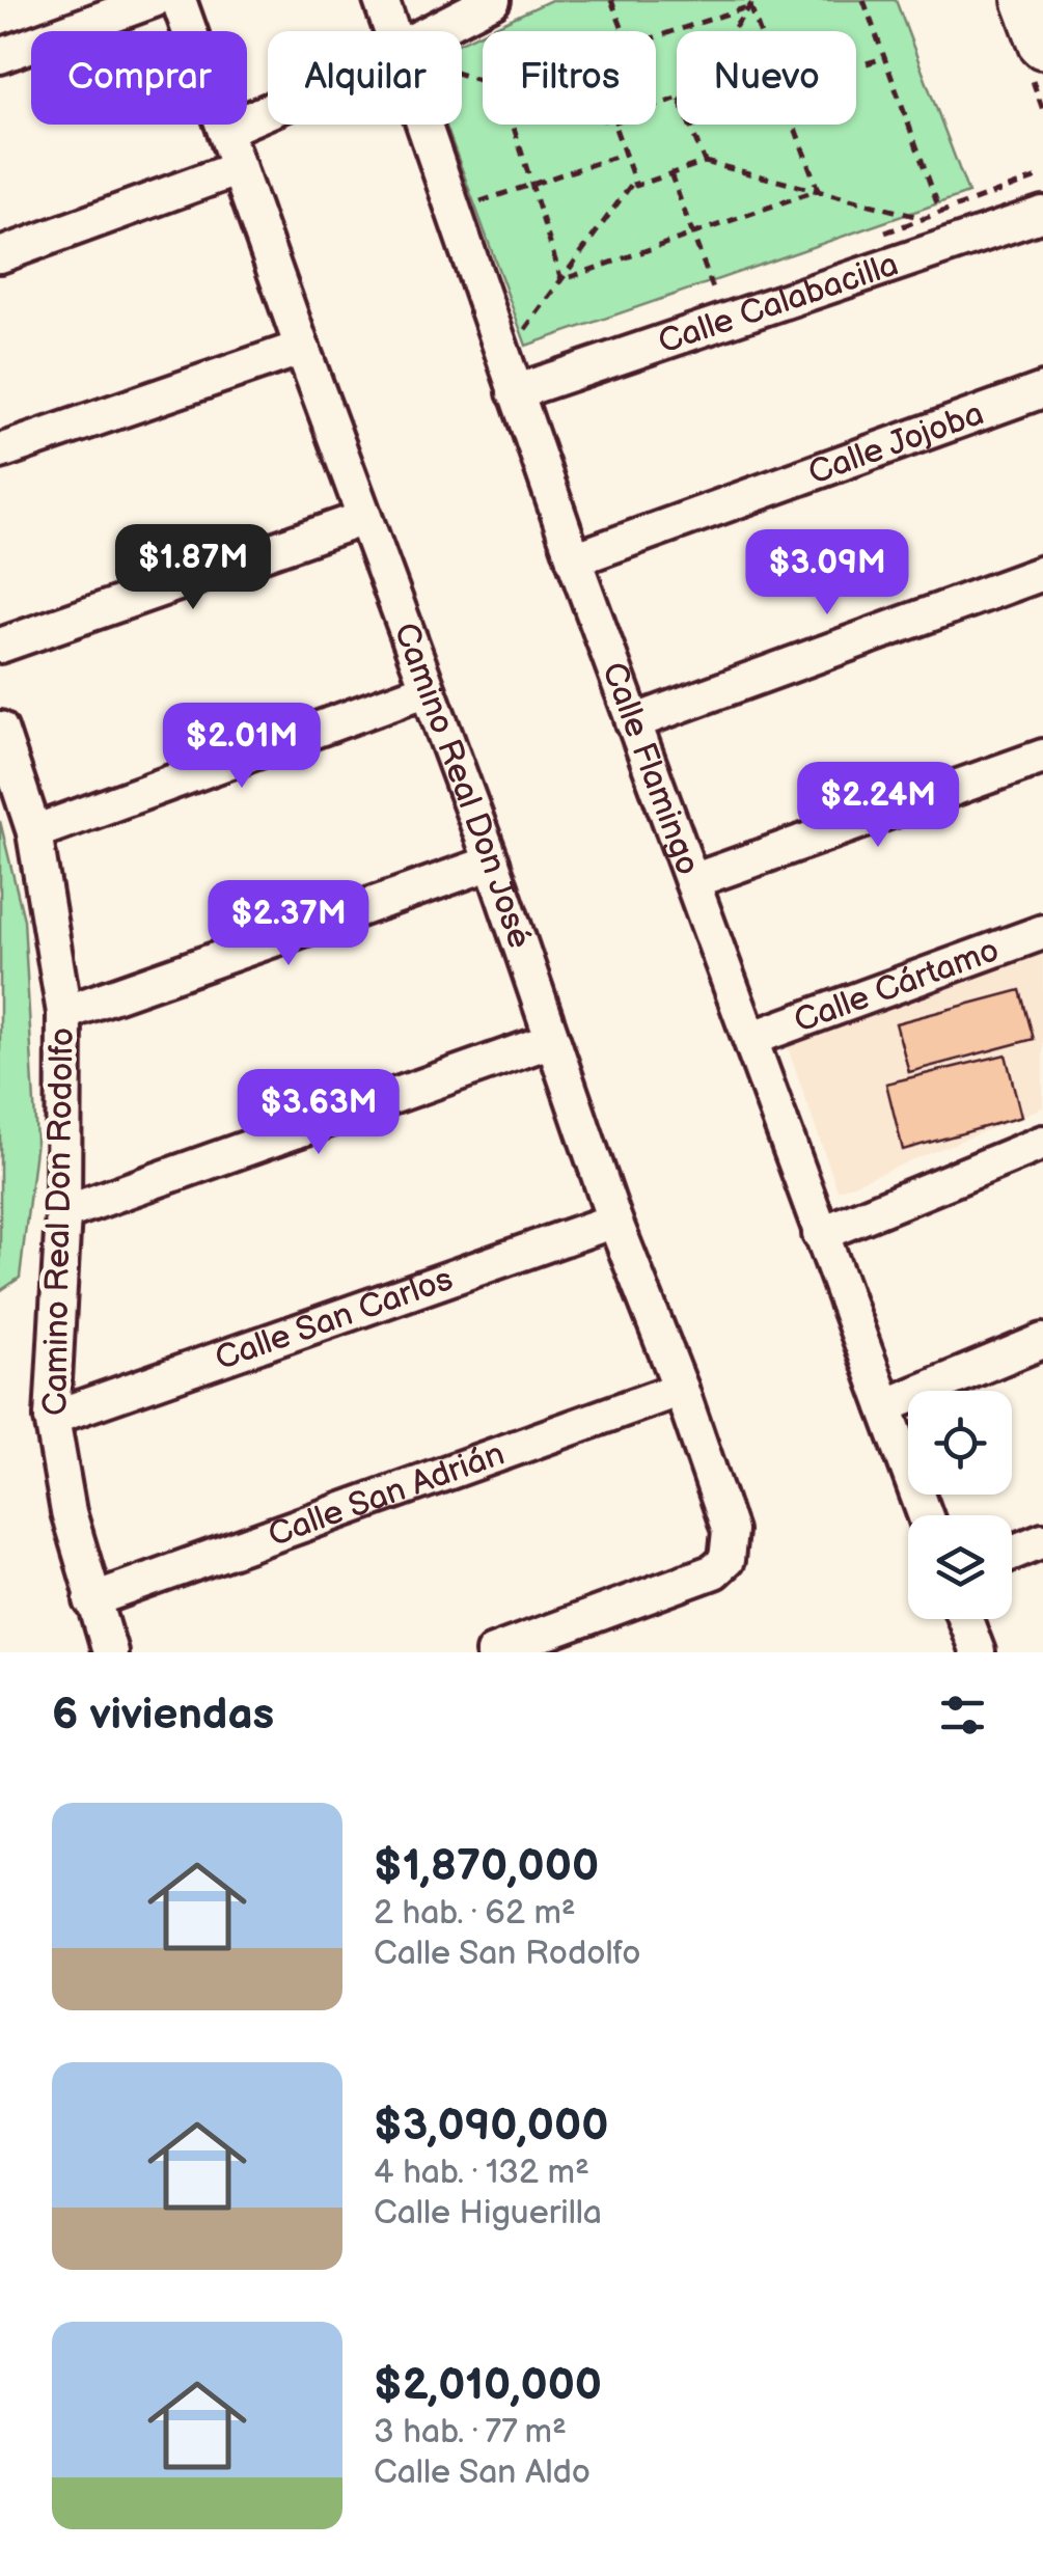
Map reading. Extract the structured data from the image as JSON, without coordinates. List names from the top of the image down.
{
  "streets": {
    "street": [
      "Calle Calabacilla",
      "Calle Jojoba",
      "Calle Flamingo",
      "Camino Real Don José",
      "Calle Cártamo",
      "Camino Real Don Rodolfo",
      "Calle San Carlos",
      "Calle San Adrián"
    ]
  },
  "crossings": [
    ["Calle Calabacilla", "Calle Flamingo"],
    ["Calle Jojoba", "Calle Flamingo"],
    ["Calle Flamingo", "Calle Cártamo"],
    ["Camino Real Don José", "Calle San Carlos"],
    ["Camino Real Don José", "Calle San Adrián"],
    ["Camino Real Don Rodolfo", "Calle San Carlos"],
    ["Camino Real Don Rodolfo", "Calle San Adrián"]
  ],
  "page": {
    "chip": [
      "Comprar",
      "Alquilar",
      "Filtros",
      "Nuevo"
    ],
    "price": [
      "$1.87M",
      "$3.09M",
      "$2.01M",
      "$2.24M",
      "$2.37M",
      "$3.63M"
    ],
    "heading": "6 viviendas",
    "list": [
      {
        "name": "$1,870,000",
        "note": "2 hab. · 62 m² · Calle San Rodolfo"
      },
      {
        "name": "$3,090,000",
        "note": "4 hab. · 132 m² · Calle Higuerilla"
      },
      {
        "name": "$2,010,000",
        "note": "3 hab. · 77 m² · Calle San Aldo"
      }
    ]
  }
}
